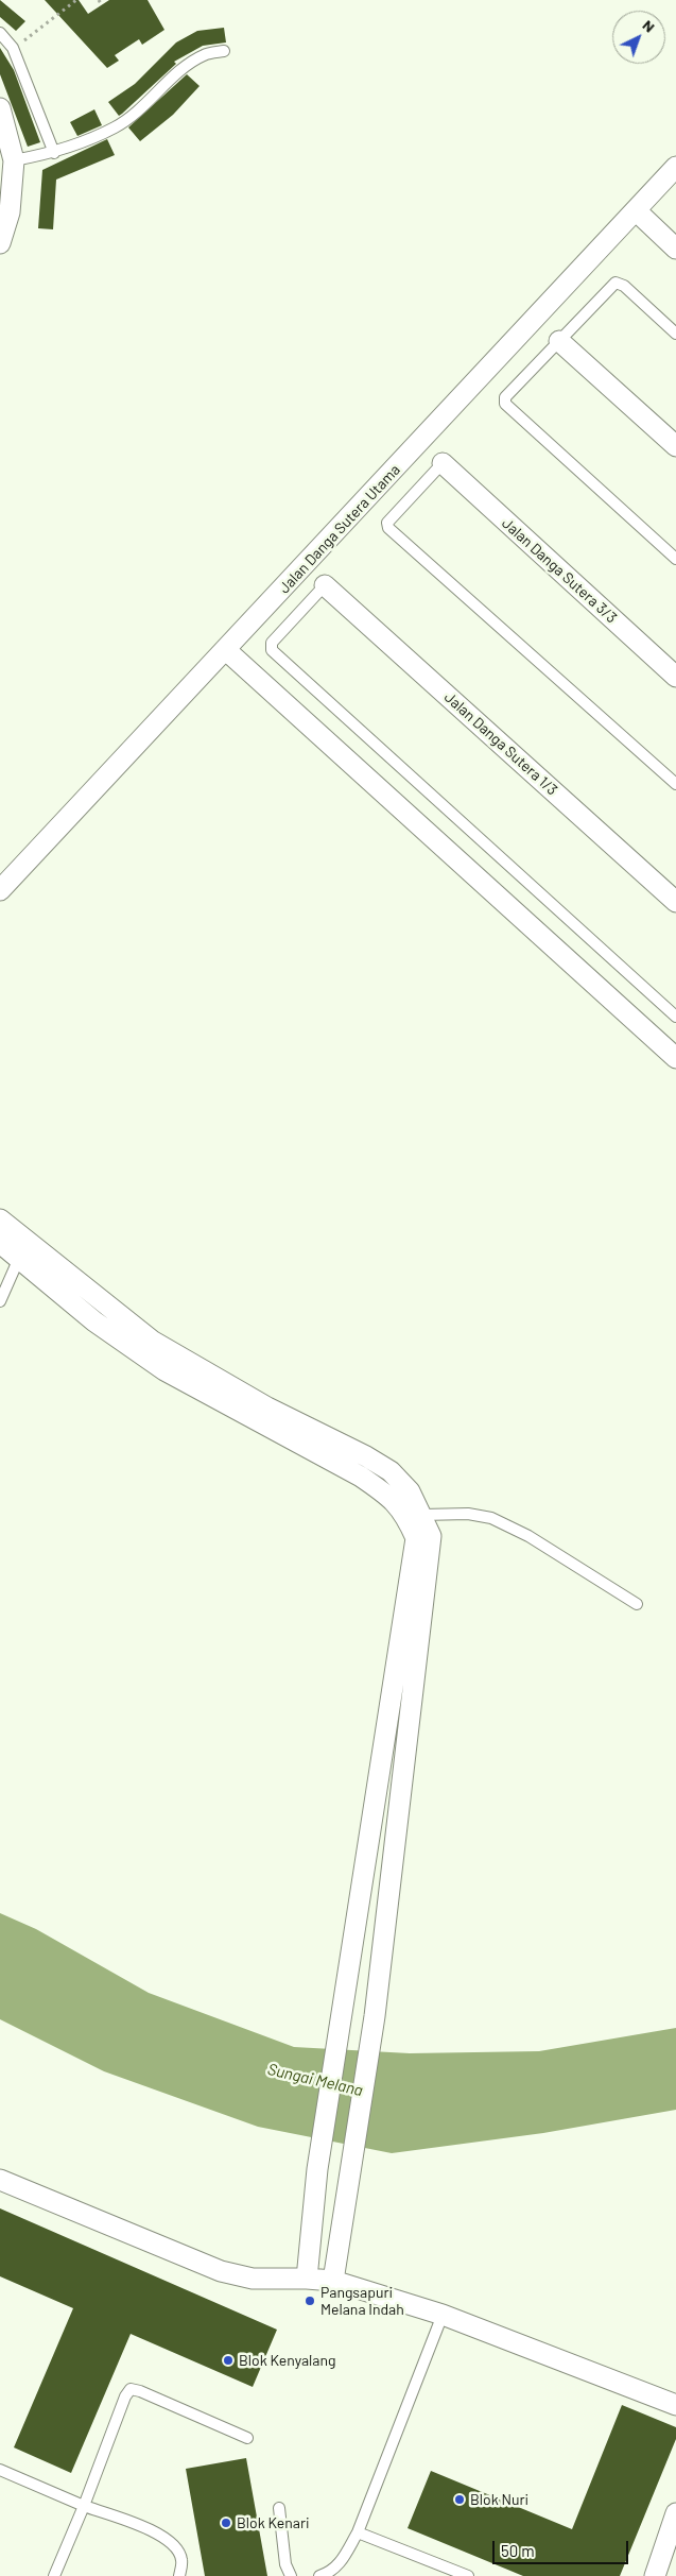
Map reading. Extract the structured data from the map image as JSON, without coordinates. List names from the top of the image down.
{
  "streets": {
    "street": ["Jalan Danga Sutera Utama", "Jalan Danga Sutera 3/3", "Jalan Danga Sutera 1/3"]
  },
  "water": ["Sungai Melana"],
  "places": [
    "Pangsapuri Melana Indah",
    "Blok Kenyalang",
    "Blok Nuri",
    "Blok Kenari"
  ],
  "scale_bar": "50 m",
  "north": "top right"
}
